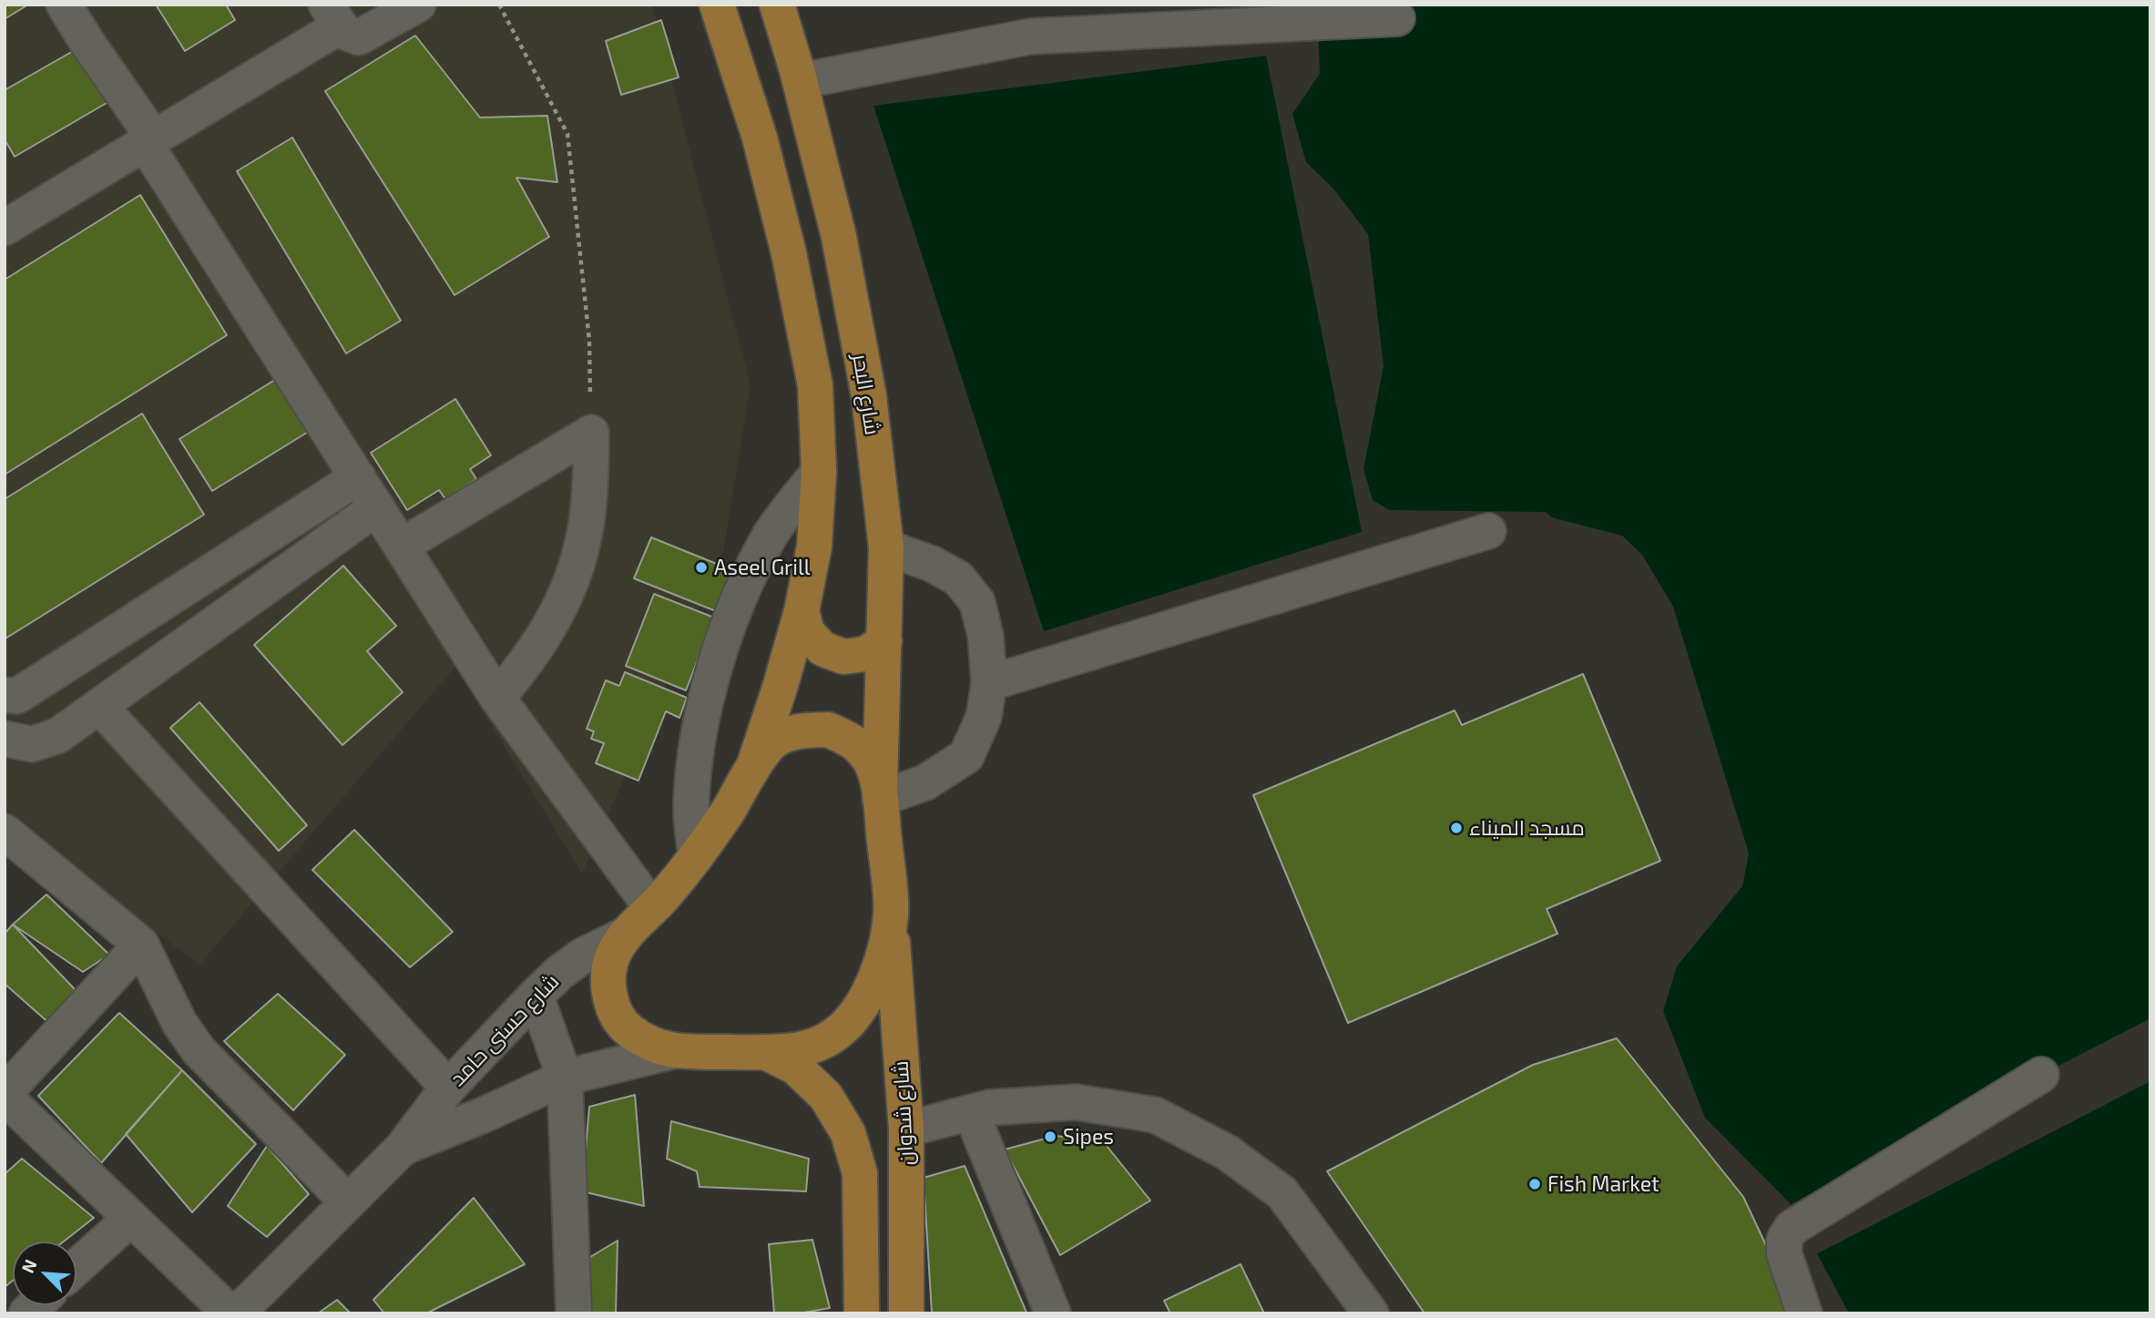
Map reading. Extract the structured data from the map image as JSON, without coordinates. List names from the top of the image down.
{
  "streets": {
    "main road": ["شارع البحر", "شارع شدوان"],
    "street": ["شارع حسنى حامد"]
  },
  "crossings": [
    ["شارع البحر", "شارع شدوان"]
  ],
  "places": [
    "Aseel Grill",
    "مسجد الميناء",
    "Sipes",
    "Fish Market"
  ],
  "north": "top left"
}
